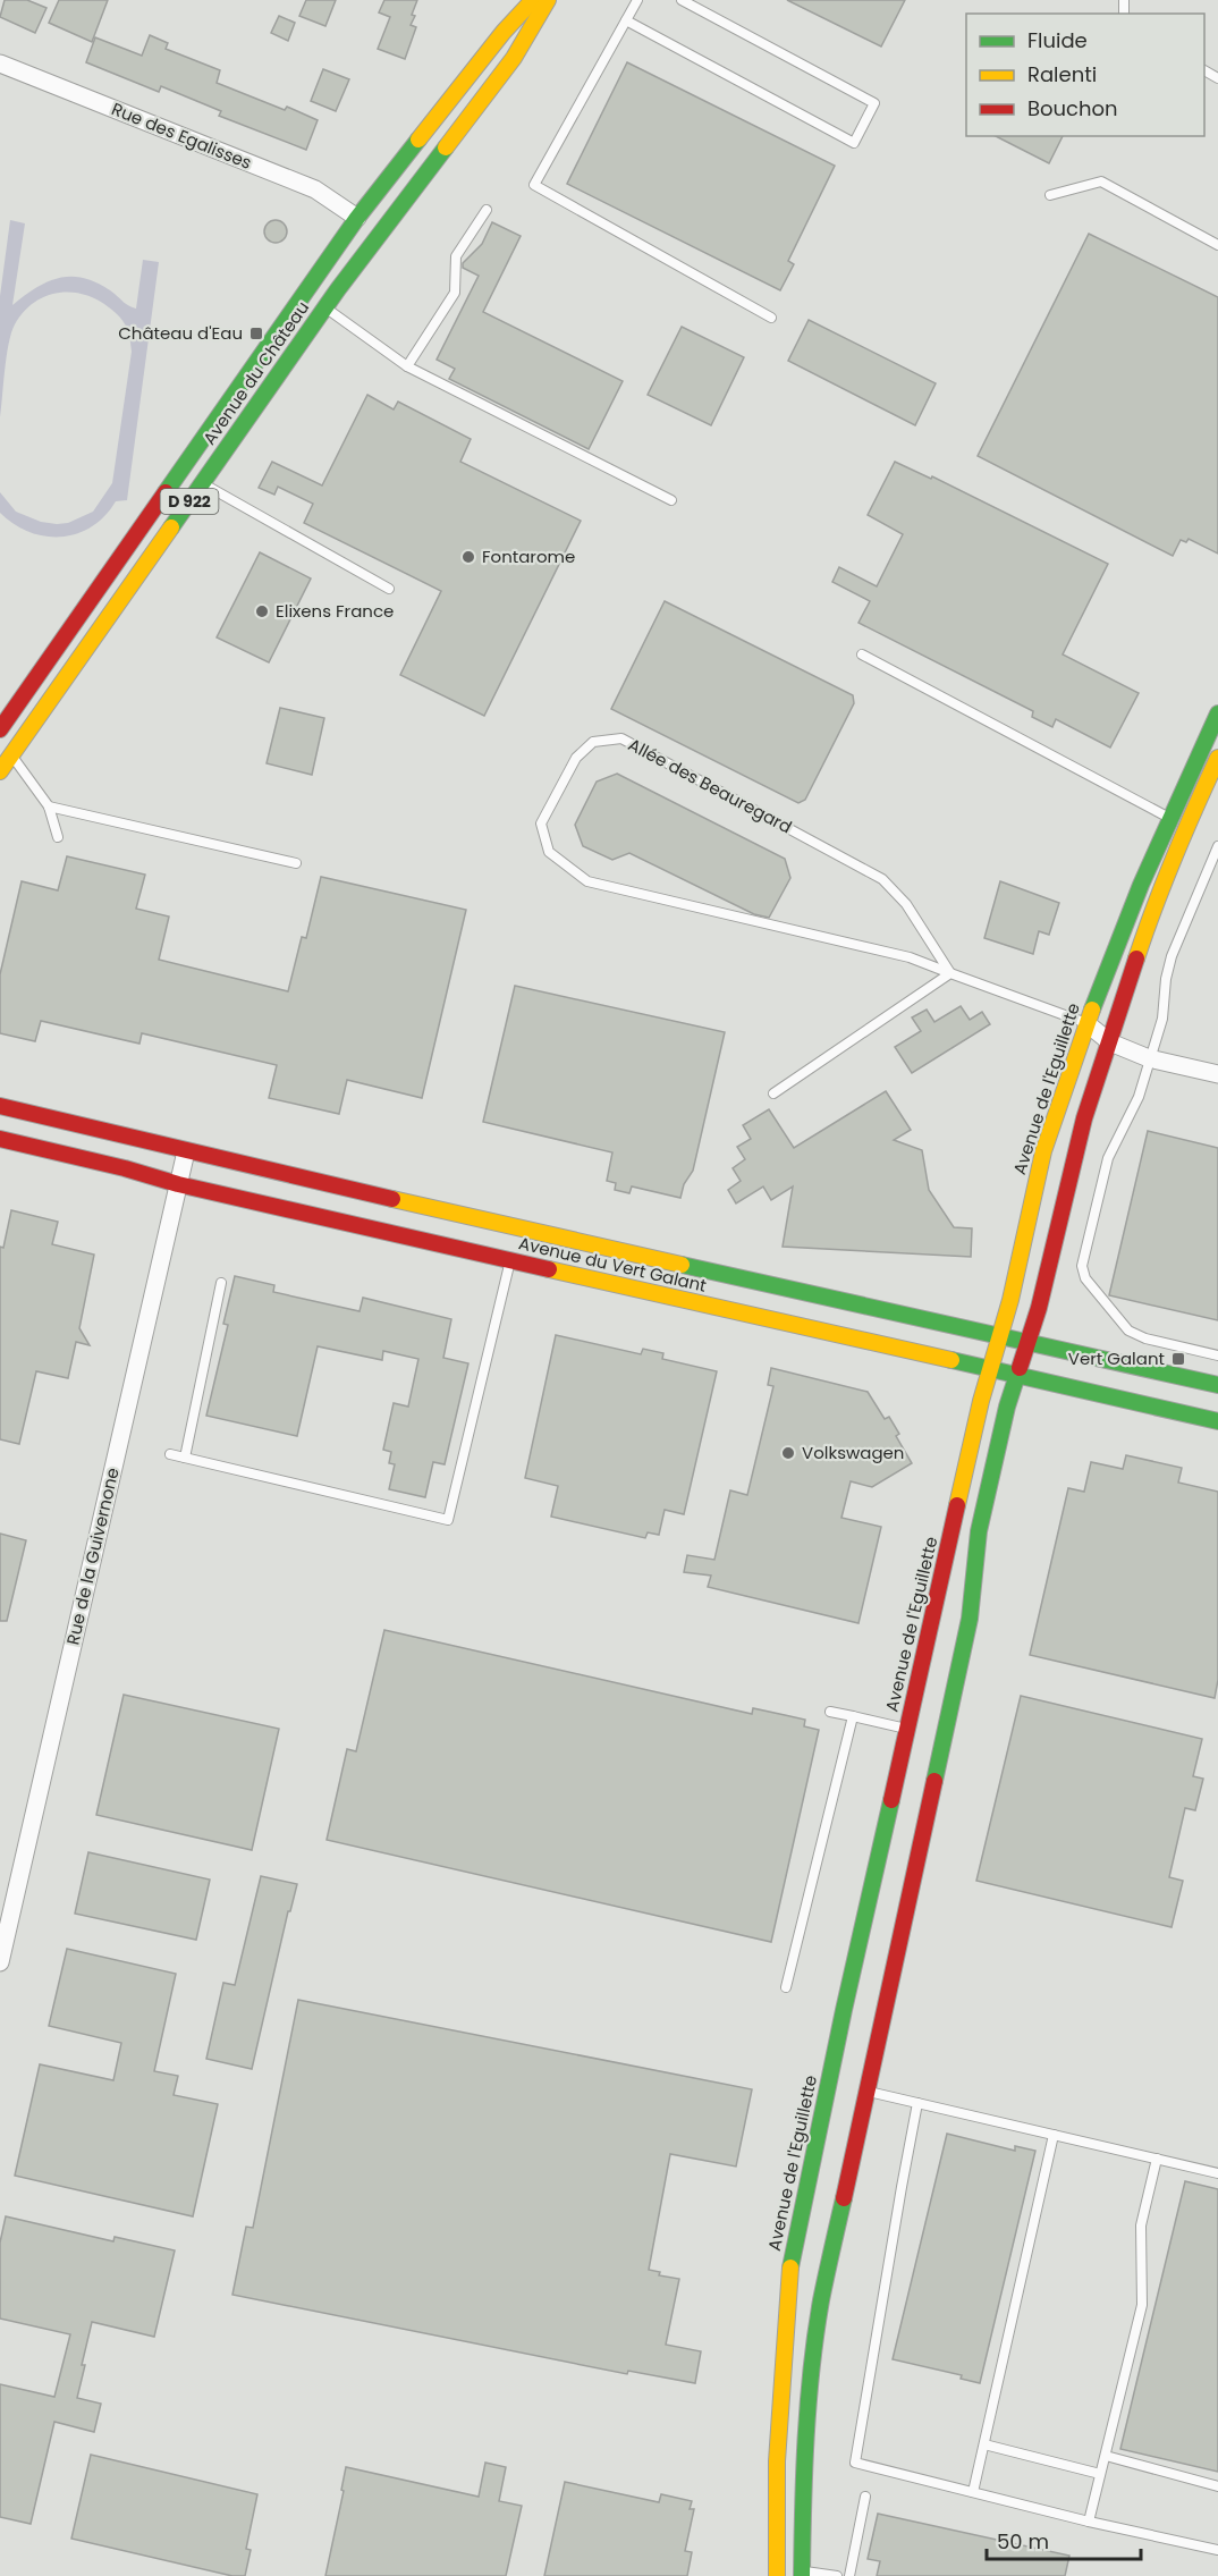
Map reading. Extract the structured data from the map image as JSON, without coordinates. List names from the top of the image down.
{
  "streets": {
    "street": [
      "Rue des Egalisses",
      "Avenue du Château",
      "D 922",
      "Avenue de l'Eguillette",
      "Avenue du Vert Galant",
      "Rue de la Guivernone"
    ],
    "lane": ["Allée des Beauregard"]
  },
  "crossings": [
    ["Rue des Egalisses", "Avenue du Château"],
    ["Allée des Beauregard", "Avenue de l'Eguillette"],
    ["Avenue de l'Eguillette", "Avenue du Vert Galant"],
    ["Avenue du Vert Galant", "Rue de la Guivernone"]
  ],
  "places": {
    "transit": ["Château d'Eau", "Vert Galant"],
    "other": ["Fontarome", "Elixens France", "Volkswagen"]
  },
  "legend": ["Fluide", "Ralenti", "Bouchon"],
  "scale_bar": "50 m"
}
